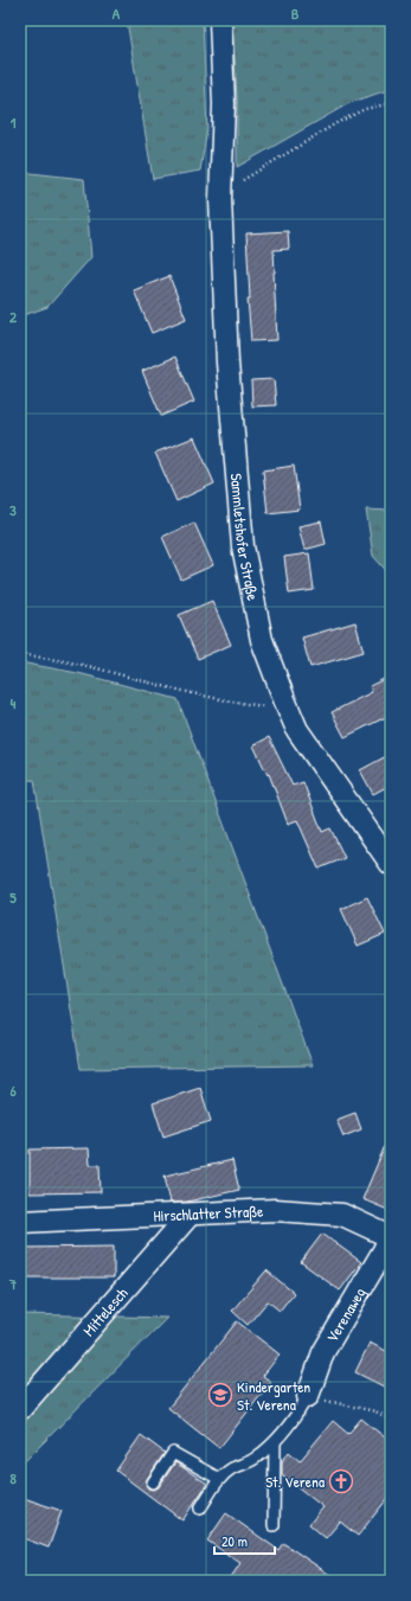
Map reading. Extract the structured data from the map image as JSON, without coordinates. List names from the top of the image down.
{
  "streets": {
    "street": [
      "Sammletshofer Straße",
      "Hirschlatter Straße",
      "Mittelesch",
      "Verenaweg"
    ]
  },
  "crossings": [
    ["Hirschlatter Straße", "Mittelesch"],
    ["Hirschlatter Straße", "Verenaweg"]
  ],
  "places": {
    "school or university": ["Kindergarten St. Verena"],
    "church": ["St. Verena"]
  },
  "scale_bar": "20 m",
  "grid": {
    "columns": ["A", "B"],
    "rows": [
      "1",
      "2",
      "3",
      "4",
      "5",
      "6",
      "7",
      "8"
    ]
  }
}
